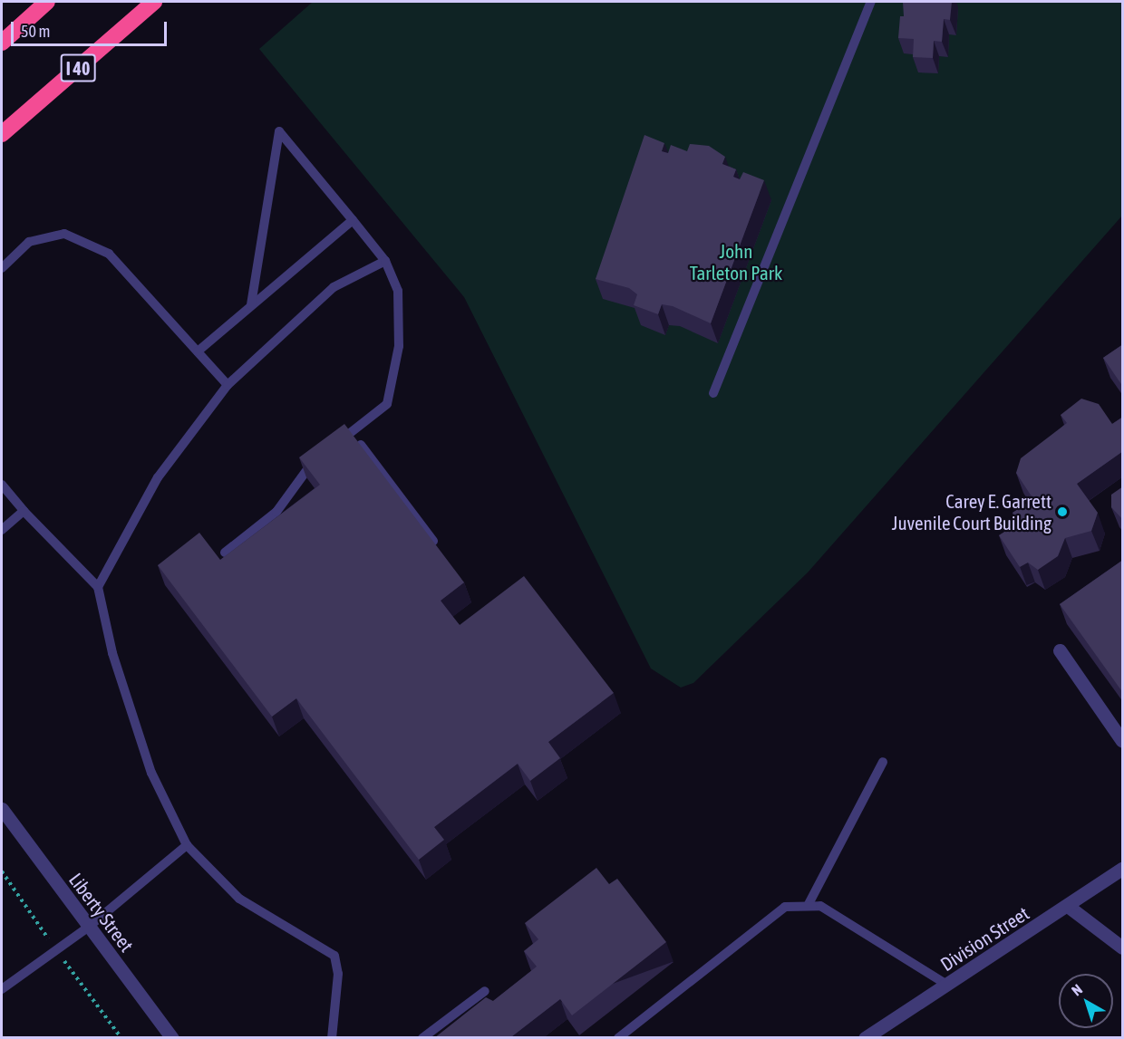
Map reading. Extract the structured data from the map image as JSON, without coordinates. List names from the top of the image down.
{
  "streets": {
    "highway": ["I 40"],
    "street": ["Liberty Street", "Division Street"]
  },
  "parks": ["John Tarleton Park"],
  "places": ["Carey E. Garrett Juvenile Court Building"],
  "scale_bar": "50 m",
  "north": "top left"
}
